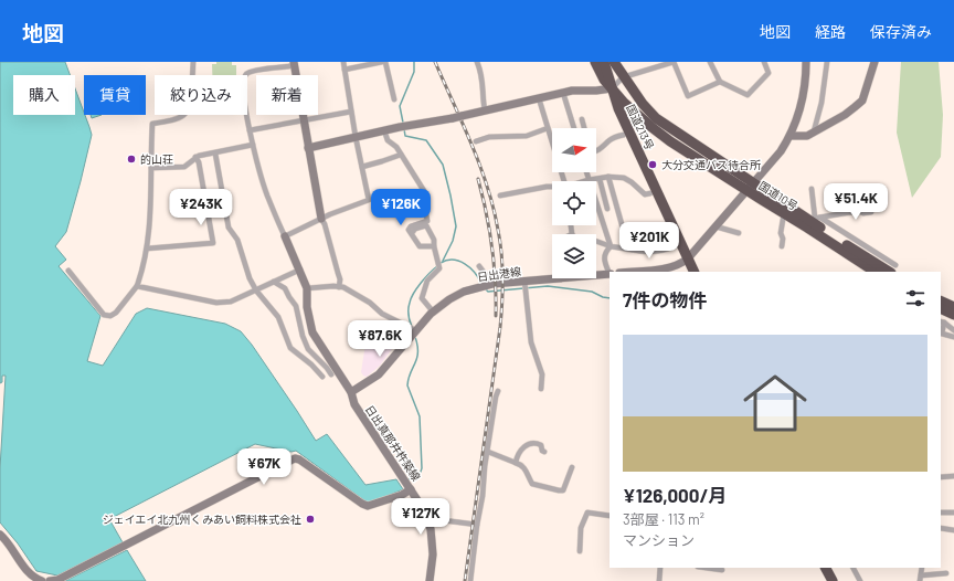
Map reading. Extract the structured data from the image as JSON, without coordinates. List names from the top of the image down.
{
  "streets": {
    "highway": ["国道213号", "国道10号"],
    "street": ["日出港線", "日出真那井杵築線"]
  },
  "crossings": [
    ["国道213号", "国道10号"],
    ["日出港線", "日出真那井杵築線"]
  ],
  "places": ["的山荘", "大分交通バス待合所", "ジェイエイ北九州くみあい飼料株式会社"],
  "north": "right",
  "page": {
    "header": "地図",
    "nav": ["地図", "経路", "保存済み"],
    "chip": [
      "購入",
      "賃貸",
      "絞り込み",
      "新着"
    ],
    "price": [
      "¥51.4K",
      "¥243K",
      "¥126K",
      "¥201K",
      "¥87.6K",
      "¥67K",
      "¥127K"
    ],
    "heading": "7件の物件",
    "list": [
      {
        "name": "¥126,000/月",
        "note": "3部屋 · 113 m² · マンション"
      }
    ]
  }
}
